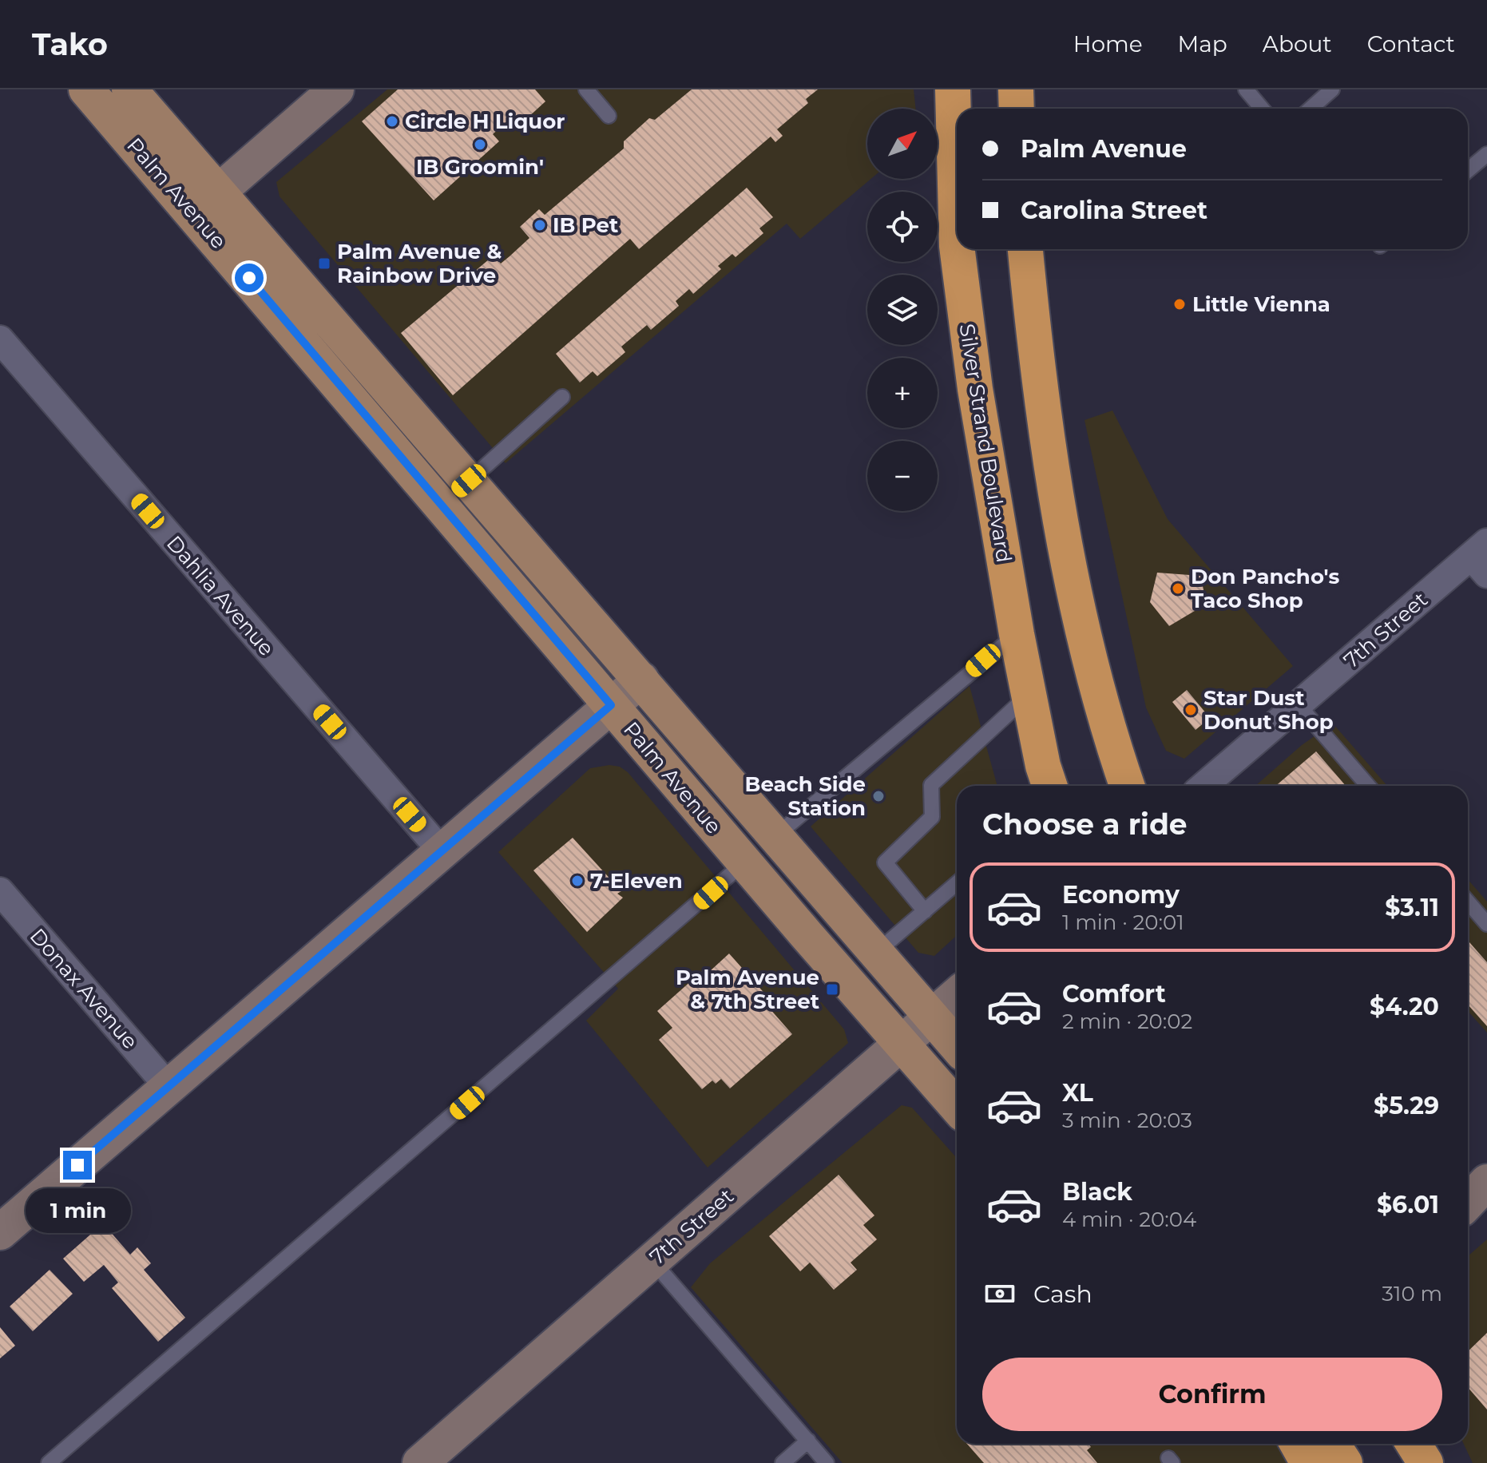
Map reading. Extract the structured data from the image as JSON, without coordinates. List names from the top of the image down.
{
  "streets": {
    "highway": ["Silver Strand Boulevard"],
    "main road": ["Palm Avenue"],
    "street": ["Dahlia Avenue", "7th Street", "Donax Avenue"]
  },
  "crossings": [
    ["Palm Avenue", "7th Street"]
  ],
  "places": {
    "other": [
      "Circle H Liquor",
      "IB Groomin'",
      "IB Pet",
      "Little Vienna",
      "Don Pancho's Taco Shop",
      "Star Dust Donut Shop",
      "Beach Side Station",
      "7-Eleven"
    ],
    "transit": ["Palm Avenue & Rainbow Drive", "Palm Avenue & 7th Street"]
  },
  "north": "top right",
  "page": {
    "header": "Tako",
    "nav": [
      "Home",
      "Map",
      "About",
      "Contact"
    ],
    "map_buttons": ["+", "−"],
    "banner": ["Palm Avenue", "Carolina Street"],
    "heading": "Choose a ride",
    "list": [
      {
        "name": "Economy",
        "note": "1 min · 20:01",
        "value": "$3.11"
      },
      {
        "name": "Comfort",
        "note": "2 min · 20:02",
        "value": "$4.20"
      },
      {
        "name": "XL",
        "note": "3 min · 20:03",
        "value": "$5.29"
      },
      {
        "name": "Black",
        "note": "4 min · 20:04",
        "value": "$6.01"
      }
    ],
    "bubble": "1 min",
    "pay": ["Cash", "310 m"],
    "buttons": "Confirm"
  }
}
